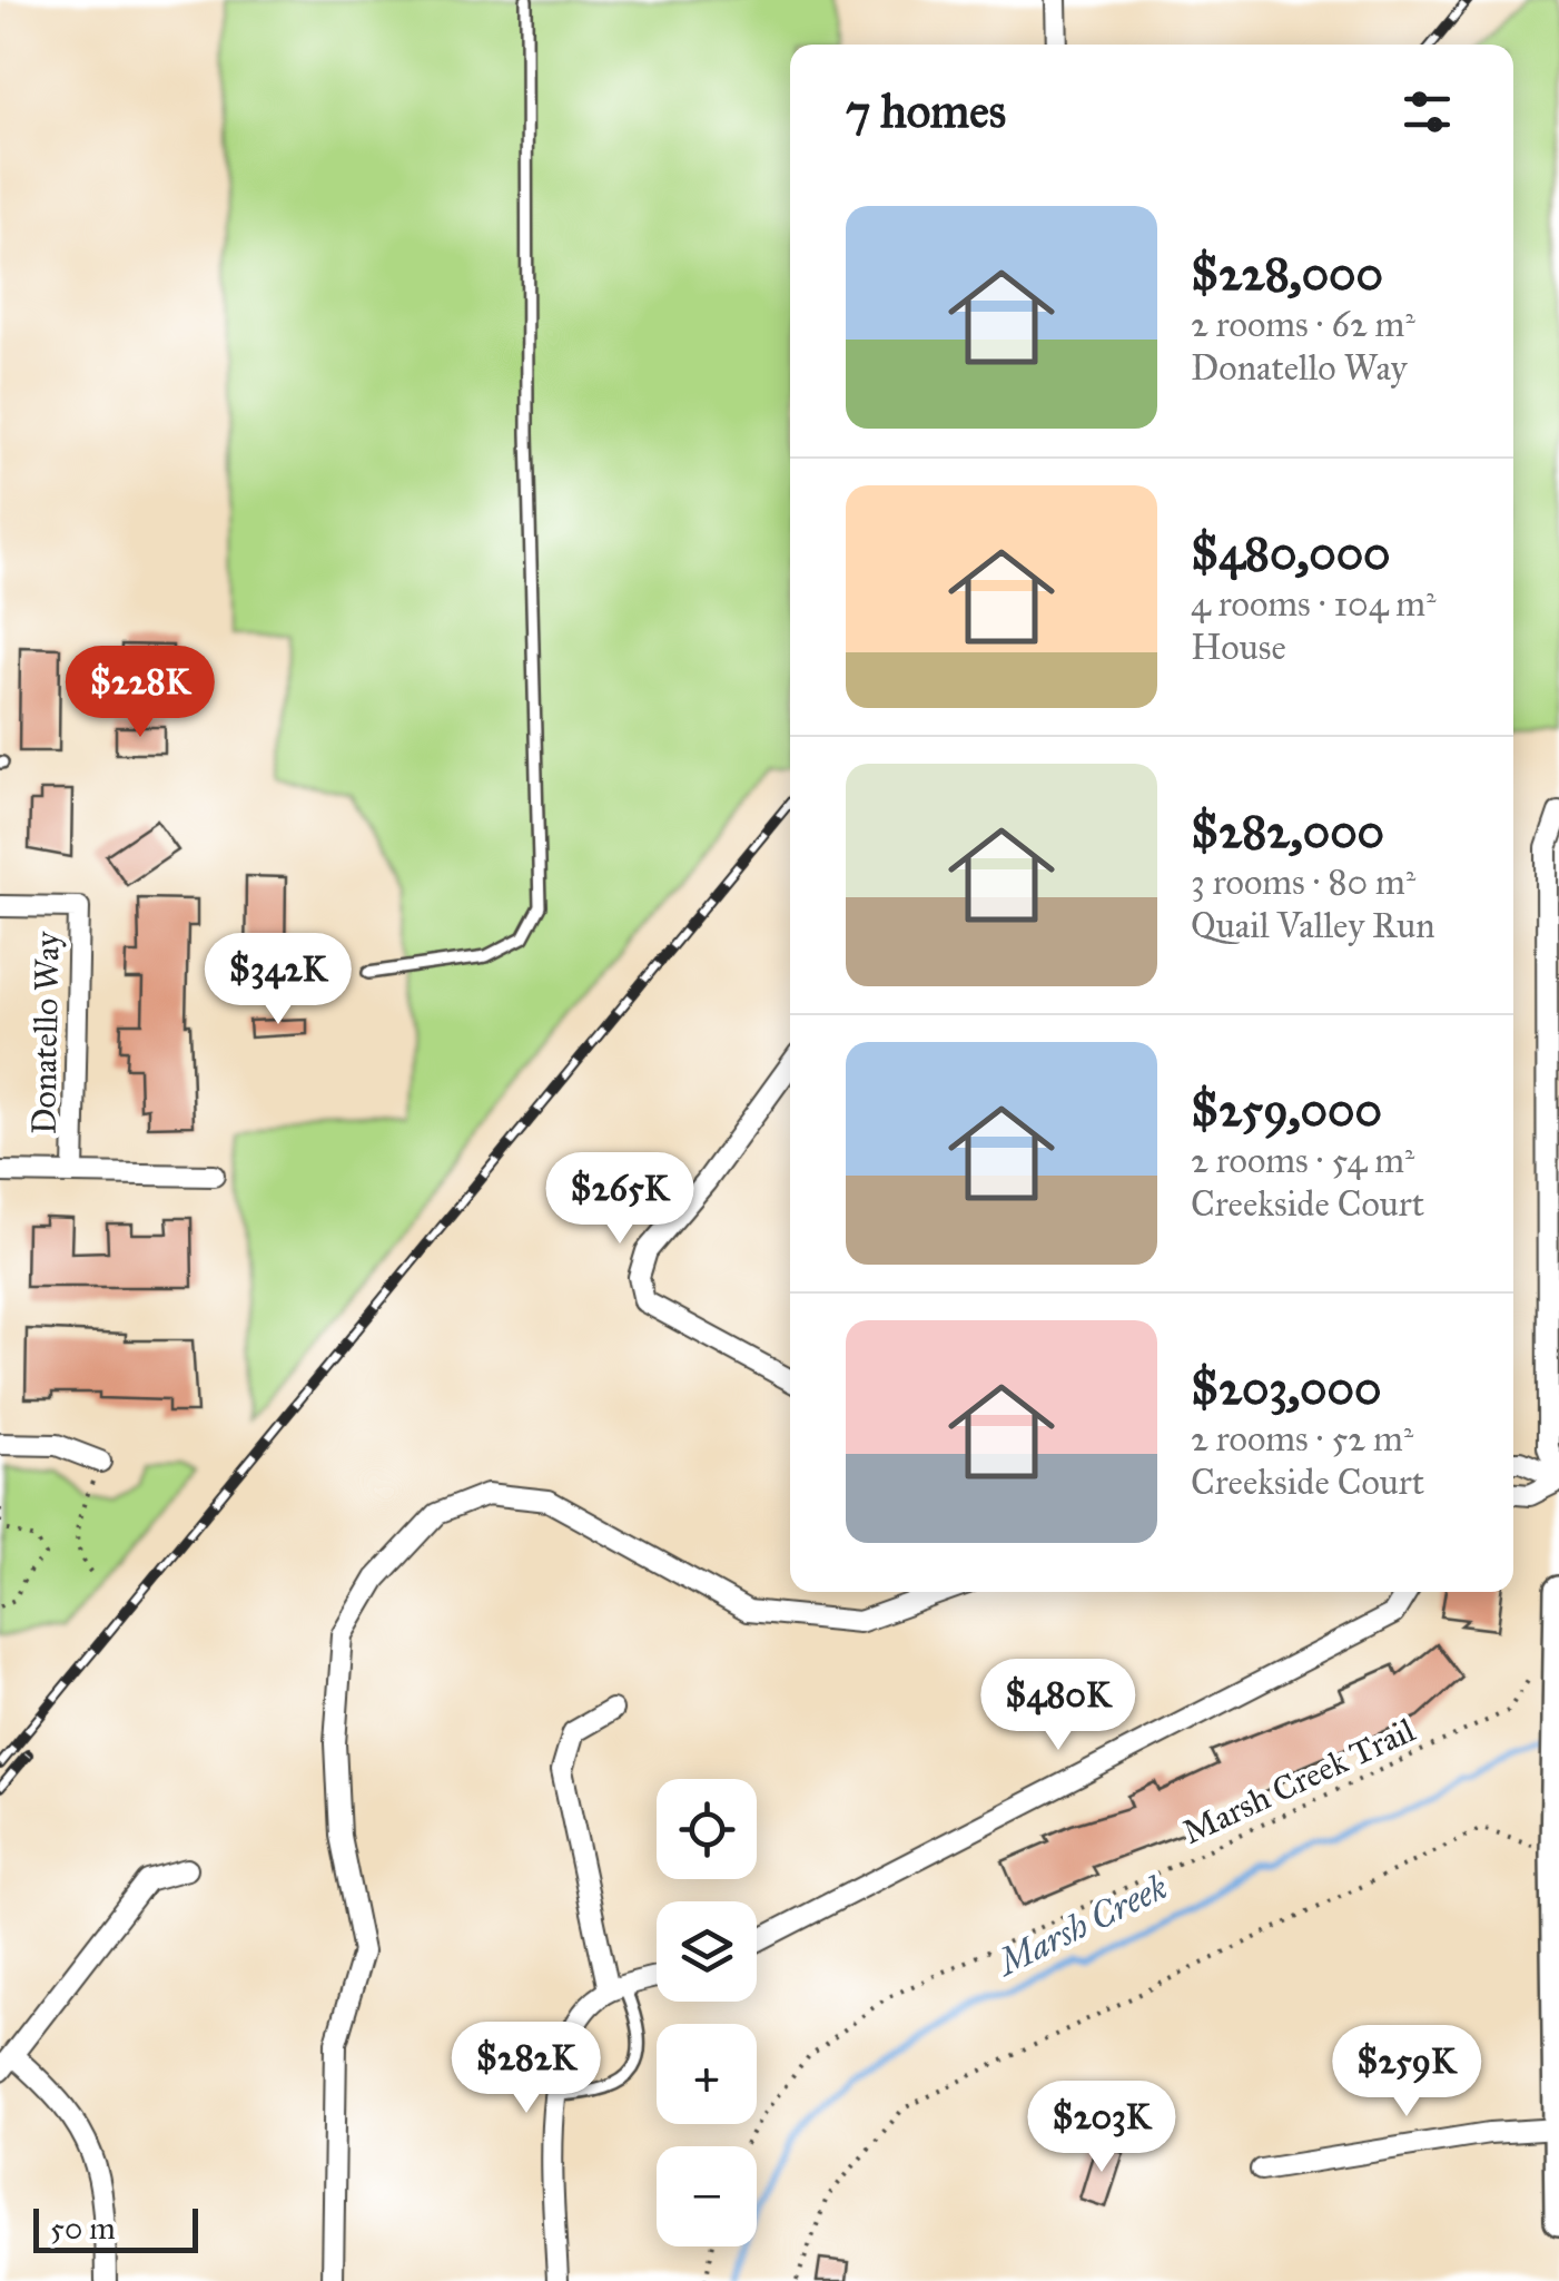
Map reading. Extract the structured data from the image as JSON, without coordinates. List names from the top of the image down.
{
  "streets": {
    "street": ["Donatello Way"],
    "path": ["Marsh Creek Trail"]
  },
  "water": ["Marsh Creek"],
  "scale_bar": "50 m",
  "page": {
    "heading": "7 homes",
    "list": [
      {
        "name": "$228,000",
        "note": "2 rooms · 62 m² · Donatello Way"
      },
      {
        "name": "$480,000",
        "note": "4 rooms · 104 m² · House"
      },
      {
        "name": "$282,000",
        "note": "3 rooms · 80 m² · Quail Valley Run"
      },
      {
        "name": "$259,000",
        "note": "2 rooms · 54 m² · Creekside Court"
      },
      {
        "name": "$203,000",
        "note": "2 rooms · 52 m² · Creekside Court"
      }
    ],
    "price": [
      "$228K",
      "$342K",
      "$265K",
      "$480K",
      "$282K",
      "$259K",
      "$203K"
    ],
    "map_buttons": ["+", "−"],
    "scale": "50 m"
  }
}
